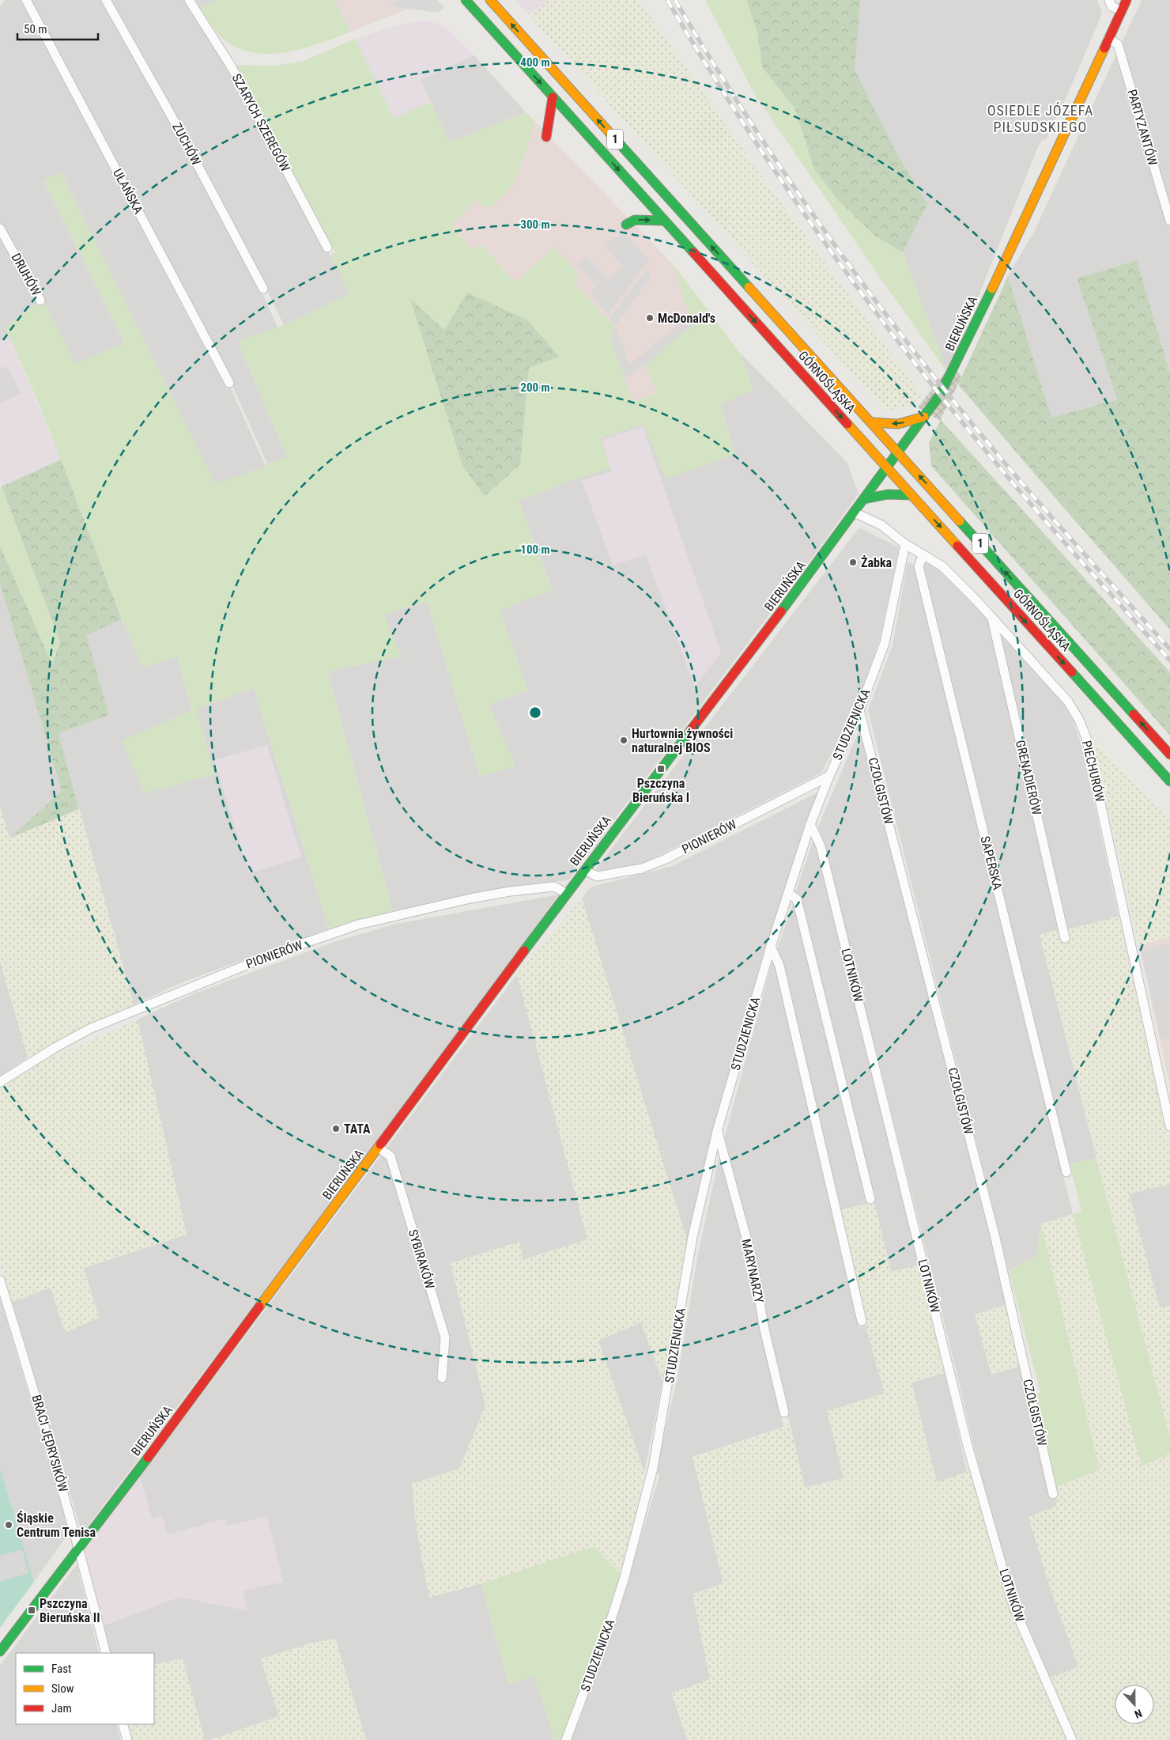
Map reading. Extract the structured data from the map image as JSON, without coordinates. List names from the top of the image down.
{
  "streets": {
    "main road": ["1", "BIERUŃSKA", "GÓRNOŚLĄSKA"],
    "street": [
      "SZARYCH SZEREGÓW",
      "PARTYZANTÓW",
      "ZUCHÓW",
      "UŁAŃSKA",
      "DRUHÓW",
      "STUDZIENICKA",
      "PIECHURÓW",
      "GRENADIERÓW",
      "CZOŁGISTÓW",
      "PIONIERÓW",
      "SAPERSKA",
      "LOTNIKÓW",
      "SYBIRAKÓW",
      "MARYNARZY",
      "BRACI JĘDRYSIKÓW"
    ]
  },
  "crossings": [
    ["PARTYZANTÓW", "BIERUŃSKA"],
    ["BIERUŃSKA", "GÓRNOŚLĄSKA"],
    ["BIERUŃSKA", "PIECHURÓW"],
    ["BIERUŃSKA", "PIONIERÓW"],
    ["BIERUŃSKA", "SYBIRAKÓW"],
    ["BIERUŃSKA", "BRACI JĘDRYSIKÓW"],
    ["STUDZIENICKA", "PIECHURÓW"],
    ["STUDZIENICKA", "CZOŁGISTÓW"],
    ["STUDZIENICKA", "PIONIERÓW"],
    ["STUDZIENICKA", "LOTNIKÓW"],
    ["STUDZIENICKA", "MARYNARZY"],
    ["PIECHURÓW", "GRENADIERÓW"],
    ["PIECHURÓW", "SAPERSKA"]
  ],
  "districts": ["OSIEDLE JÓZEFA PIŁSUDSKIEGO"],
  "places": {
    "other": [
      "McDonald's",
      "Żabka",
      "Hurtownia żywności naturalnej BIOS",
      "TATA",
      "Śląskie Centrum Tenisa"
    ],
    "transit": ["Pszczyna Bieruńska I", "Pszczyna Bieruńska II"]
  },
  "legend": ["Fast", "Slow", "Jam"],
  "scale_bar": "50 m",
  "north": "bottom",
  "rings": [
    "400 m",
    "300 m",
    "200 m",
    "100 m"
  ]
}
